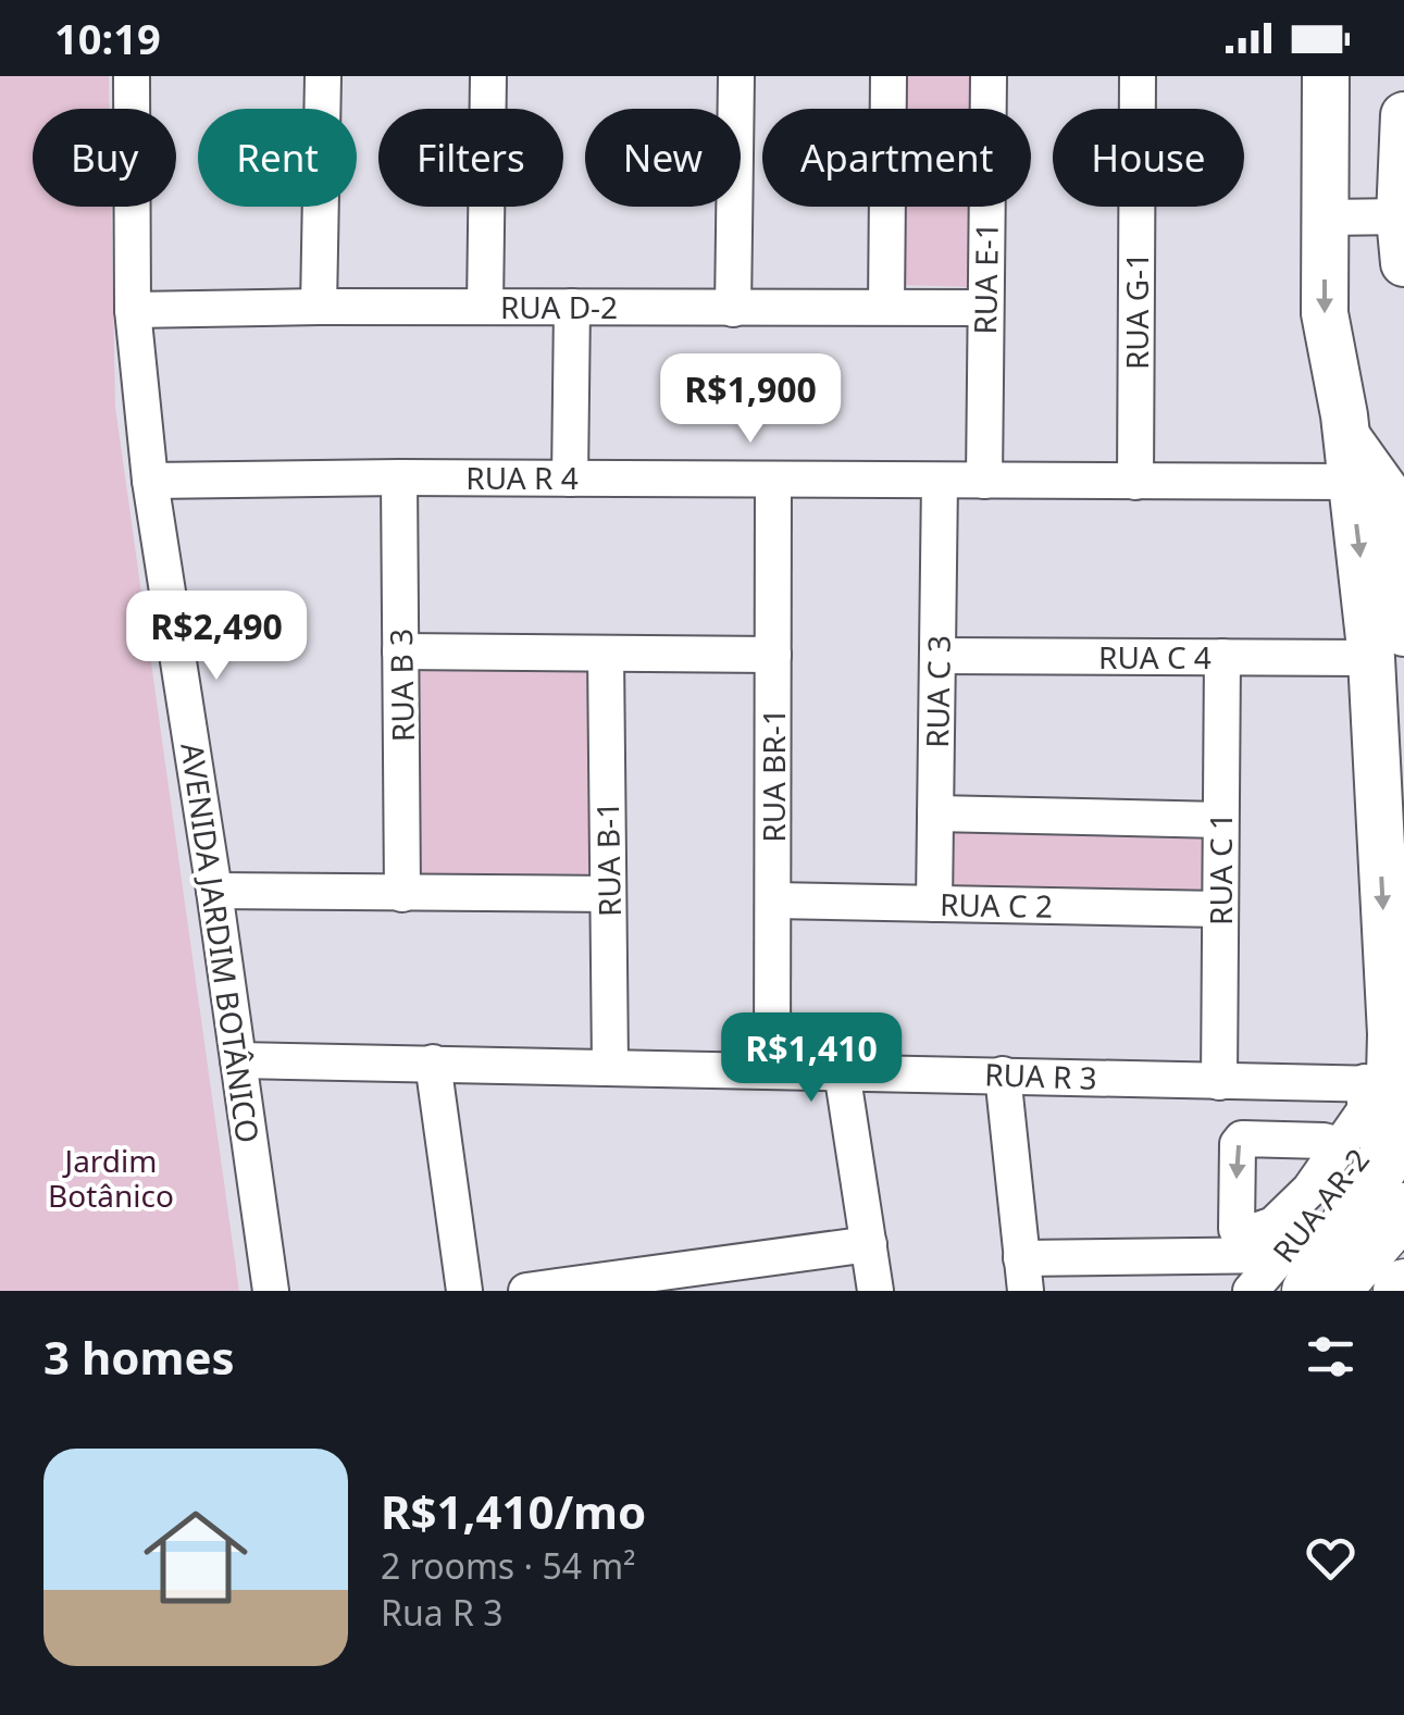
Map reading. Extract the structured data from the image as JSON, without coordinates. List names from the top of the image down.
{
  "streets": {
    "street": [
      "RUA E-1",
      "RUA D-2",
      "RUA G-1",
      "RUA R 4",
      "RUA C 4",
      "RUA B 3",
      "RUA C 3",
      "RUA BR-1",
      "RUA B-1",
      "RUA C 1",
      "RUA C 2",
      "AVENIDA JARDIM BOTÂNICO",
      "RUA R 3",
      "RUA AR-2"
    ]
  },
  "crossings": [
    ["RUA E-1", "RUA D-2"],
    ["RUA E-1", "RUA R 4"],
    ["RUA D-2", "AVENIDA JARDIM BOTÂNICO"],
    ["RUA G-1", "RUA R 4"],
    ["RUA R 4", "RUA B 3"],
    ["RUA R 4", "RUA C 3"],
    ["RUA R 4", "RUA BR-1"],
    ["RUA R 4", "AVENIDA JARDIM BOTÂNICO"],
    ["RUA C 4", "RUA C 3"],
    ["RUA C 4", "RUA C 1"],
    ["RUA C 3", "RUA C 2"],
    ["RUA BR-1", "RUA C 2"],
    ["RUA BR-1", "RUA R 3"],
    ["RUA B-1", "RUA R 3"],
    ["RUA C 1", "RUA C 2"],
    ["RUA C 1", "RUA R 3"],
    ["AVENIDA JARDIM BOTÂNICO", "RUA R 3"]
  ],
  "parks": ["Jardim Botânico"],
  "page": {
    "status": "10:19",
    "chip": [
      "Buy",
      "Rent",
      "Filters",
      "New",
      "Apartment",
      "House"
    ],
    "price": ["R$1,900", "R$2,490", "R$1,410"],
    "heading": "3 homes",
    "list": [
      {
        "name": "R$1,410/mo",
        "note": "2 rooms · 54 m² · Rua R 3"
      }
    ]
  }
}
